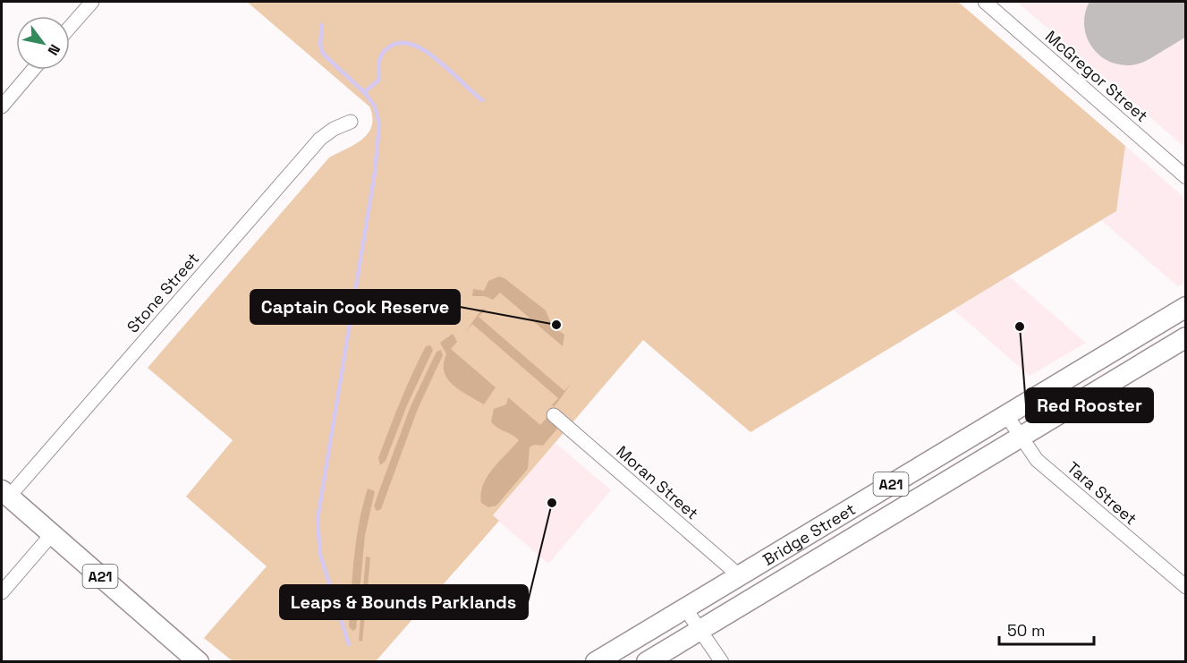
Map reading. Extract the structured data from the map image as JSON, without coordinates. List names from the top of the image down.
{
  "streets": {
    "highway": ["A21", "Bridge Street"],
    "street": [
      "McGregor Street",
      "Stone Street",
      "Moran Street",
      "Tara Street"
    ]
  },
  "crossings": [
    ["Stone Street", "A21"],
    ["Moran Street", "Bridge Street"],
    ["Tara Street", "Bridge Street"]
  ],
  "places": ["Captain Cook Reserve", "Red Rooster", "Leaps & Bounds Parklands"],
  "scale_bar": "50 m",
  "north": "bottom right"
}
